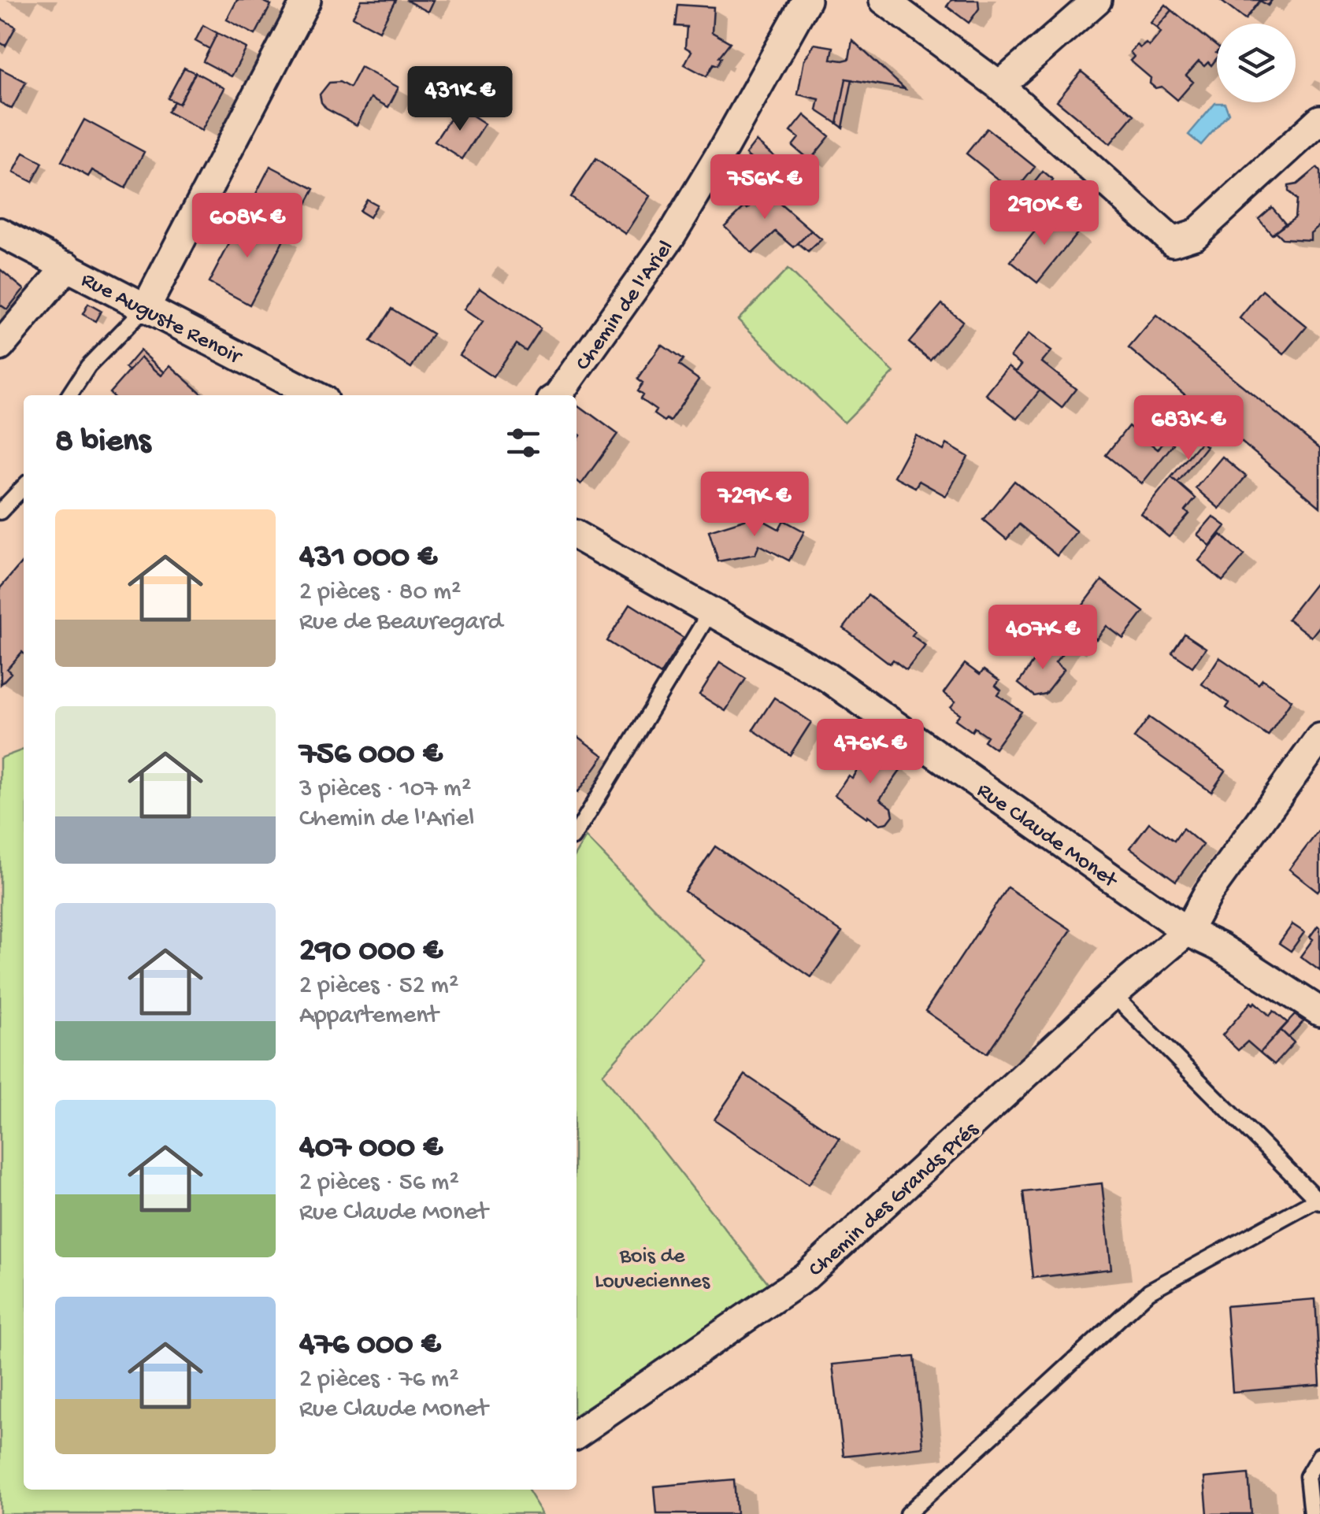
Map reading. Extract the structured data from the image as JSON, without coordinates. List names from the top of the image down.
{
  "streets": {
    "street": [
      "Chemin de l'Ariel",
      "Rue Auguste Renoir",
      "Rue Claude Monet",
      "Chemin des Grands Prés"
    ]
  },
  "crossings": [
    ["Rue Claude Monet", "Chemin des Grands Prés"]
  ],
  "parks": ["Bois de Louveciennes"],
  "page": {
    "price": [
      "431K €",
      "756K €",
      "290K €",
      "608K €",
      "683K €",
      "729K €",
      "407K €",
      "476K €"
    ],
    "heading": "8 biens",
    "list": [
      {
        "name": "431 000 €",
        "note": "2 pièces · 80 m² · Rue de Beauregard"
      },
      {
        "name": "756 000 €",
        "note": "3 pièces · 107 m² · Chemin de l'Ariel"
      },
      {
        "name": "290 000 €",
        "note": "2 pièces · 52 m² · Appartement"
      },
      {
        "name": "407 000 €",
        "note": "2 pièces · 56 m² · Rue Claude Monet"
      },
      {
        "name": "476 000 €",
        "note": "2 pièces · 76 m² · Rue Claude Monet"
      }
    ]
  }
}
